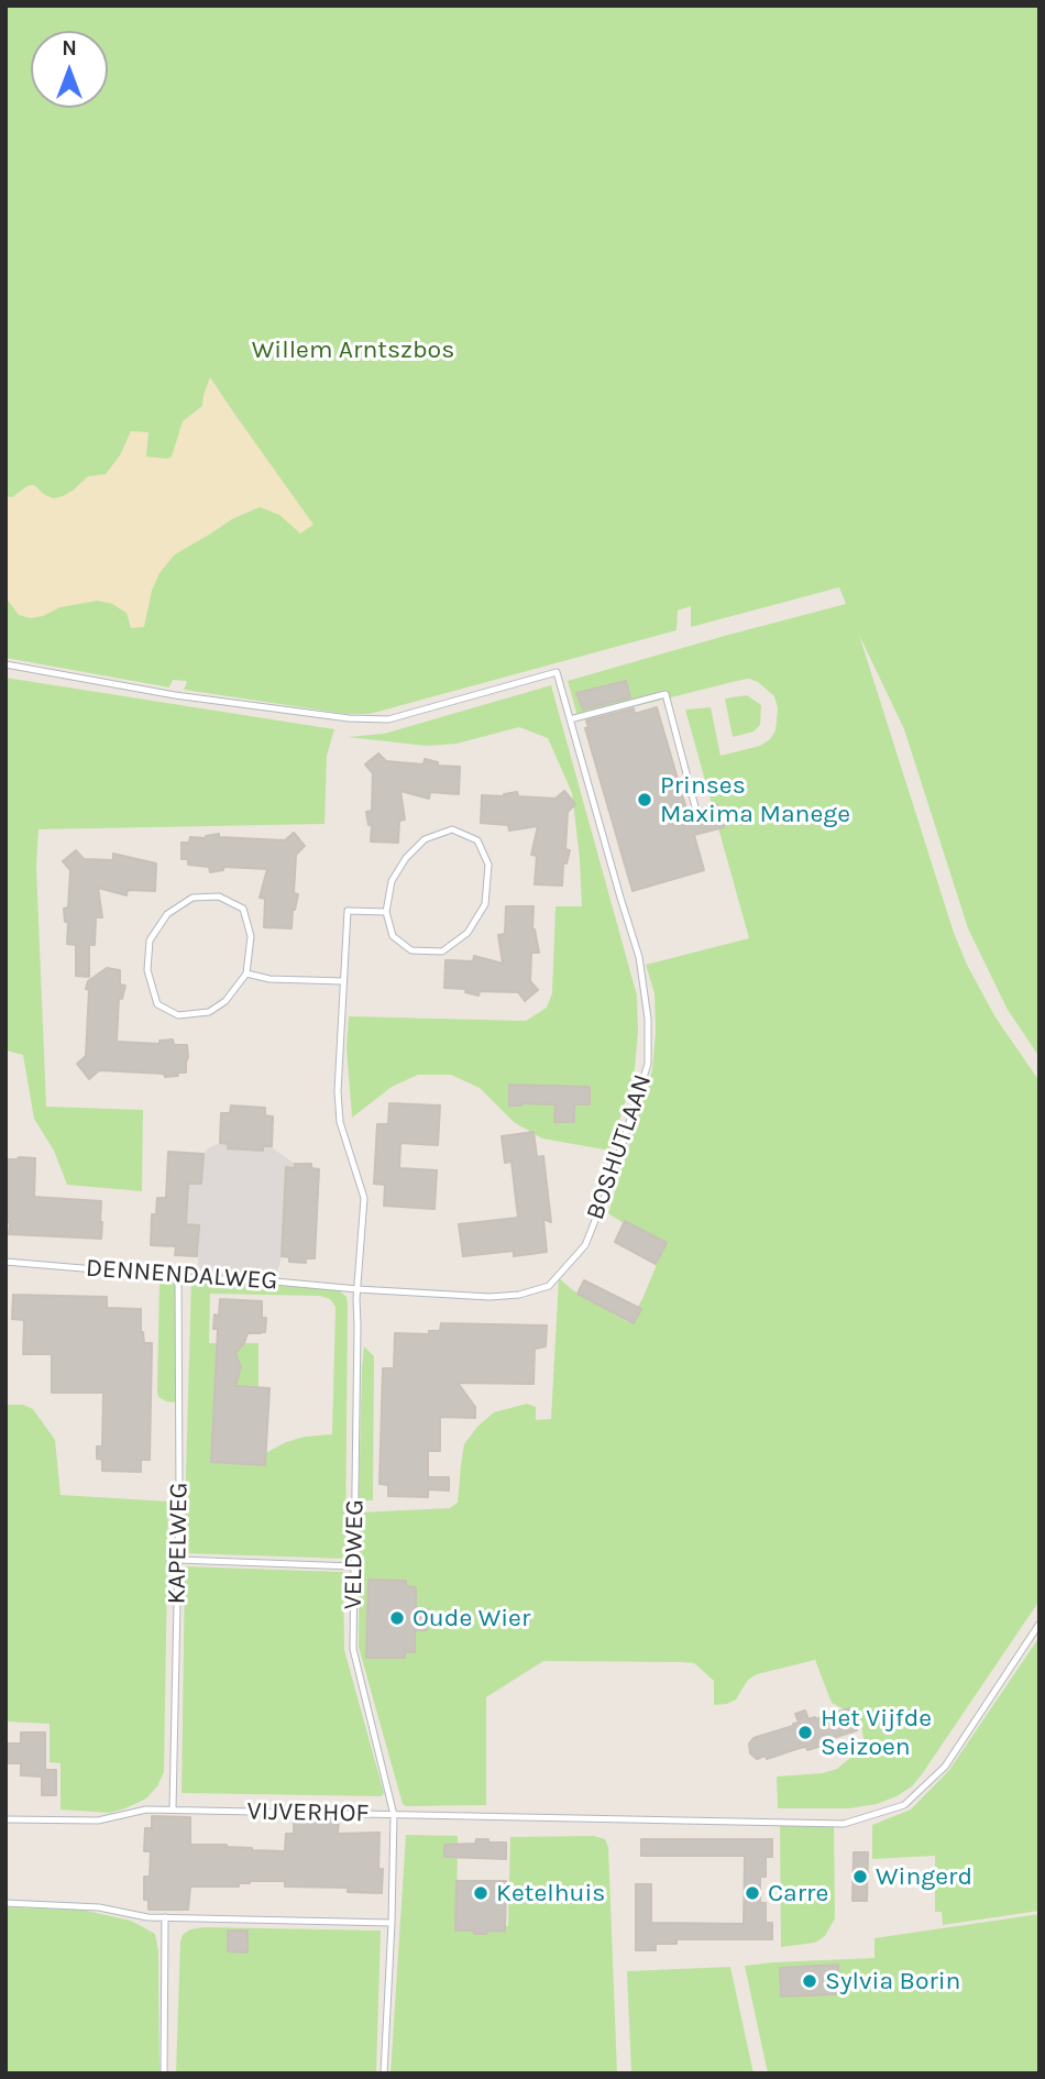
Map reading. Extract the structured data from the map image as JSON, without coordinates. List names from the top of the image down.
{
  "streets": {
    "lane": [
      "BOSHUTLAAN",
      "DENNENDALWEG",
      "KAPELWEG",
      "VELDWEG",
      "VIJVERHOF"
    ]
  },
  "crossings": [
    ["BOSHUTLAAN", "DENNENDALWEG"],
    ["BOSHUTLAAN", "VELDWEG"],
    ["DENNENDALWEG", "KAPELWEG"],
    ["DENNENDALWEG", "VELDWEG"],
    ["KAPELWEG", "VIJVERHOF"],
    ["VELDWEG", "VIJVERHOF"]
  ],
  "parks": ["Willem Arntszbos"],
  "places": [
    "Prinses Maxima Manege",
    "Oude Wier",
    "Het Vijfde Seizoen",
    "Wingerd",
    "Ketelhuis",
    "Carre",
    "Sylvia Borin"
  ],
  "north": "top"
}
